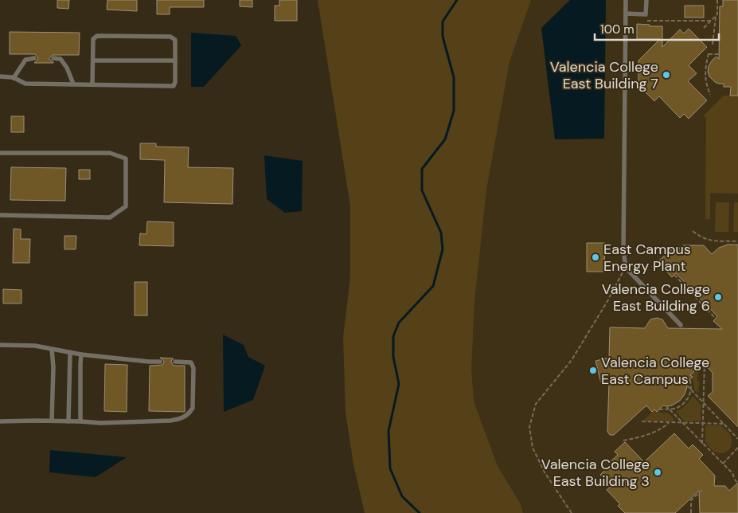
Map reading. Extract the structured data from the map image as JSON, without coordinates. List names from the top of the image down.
{
  "places": [
    "Valencia College East Building 7",
    "East Campus Energy Plant",
    "Valencia College East Building 6",
    "Valencia College East Campus",
    "Valencia College East Building 3"
  ],
  "scale_bar": "100 m"
}
